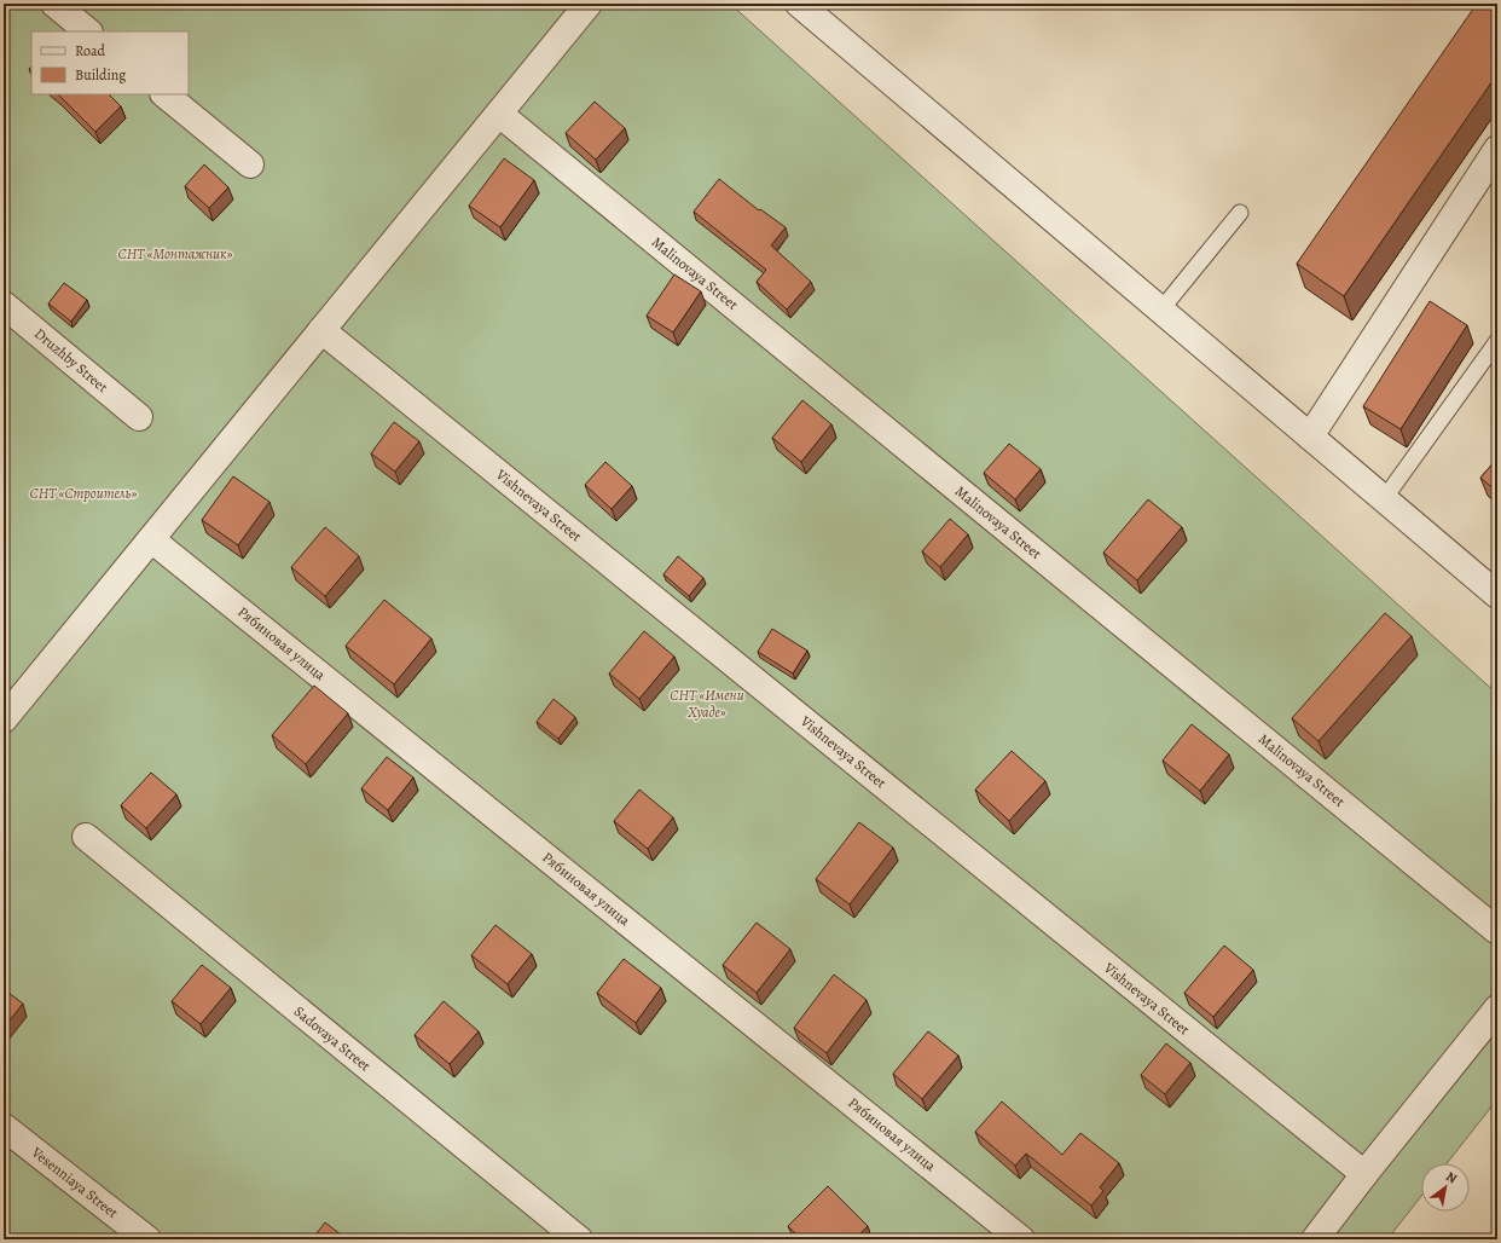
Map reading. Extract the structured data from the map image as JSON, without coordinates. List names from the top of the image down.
{
  "streets": {
    "street": [
      "Malinovaya Street",
      "Druzhby Street",
      "Vishnevaya Street",
      "Рябиновая улица",
      "Sadovaya Street",
      "Vesenniaya Street"
    ]
  },
  "parks": ["СНТ «Монтажник»", "СНТ «Строитель»", "СНТ «Имени Хуаде»"],
  "legend": ["Road", "Building"],
  "north": "top right"
}
